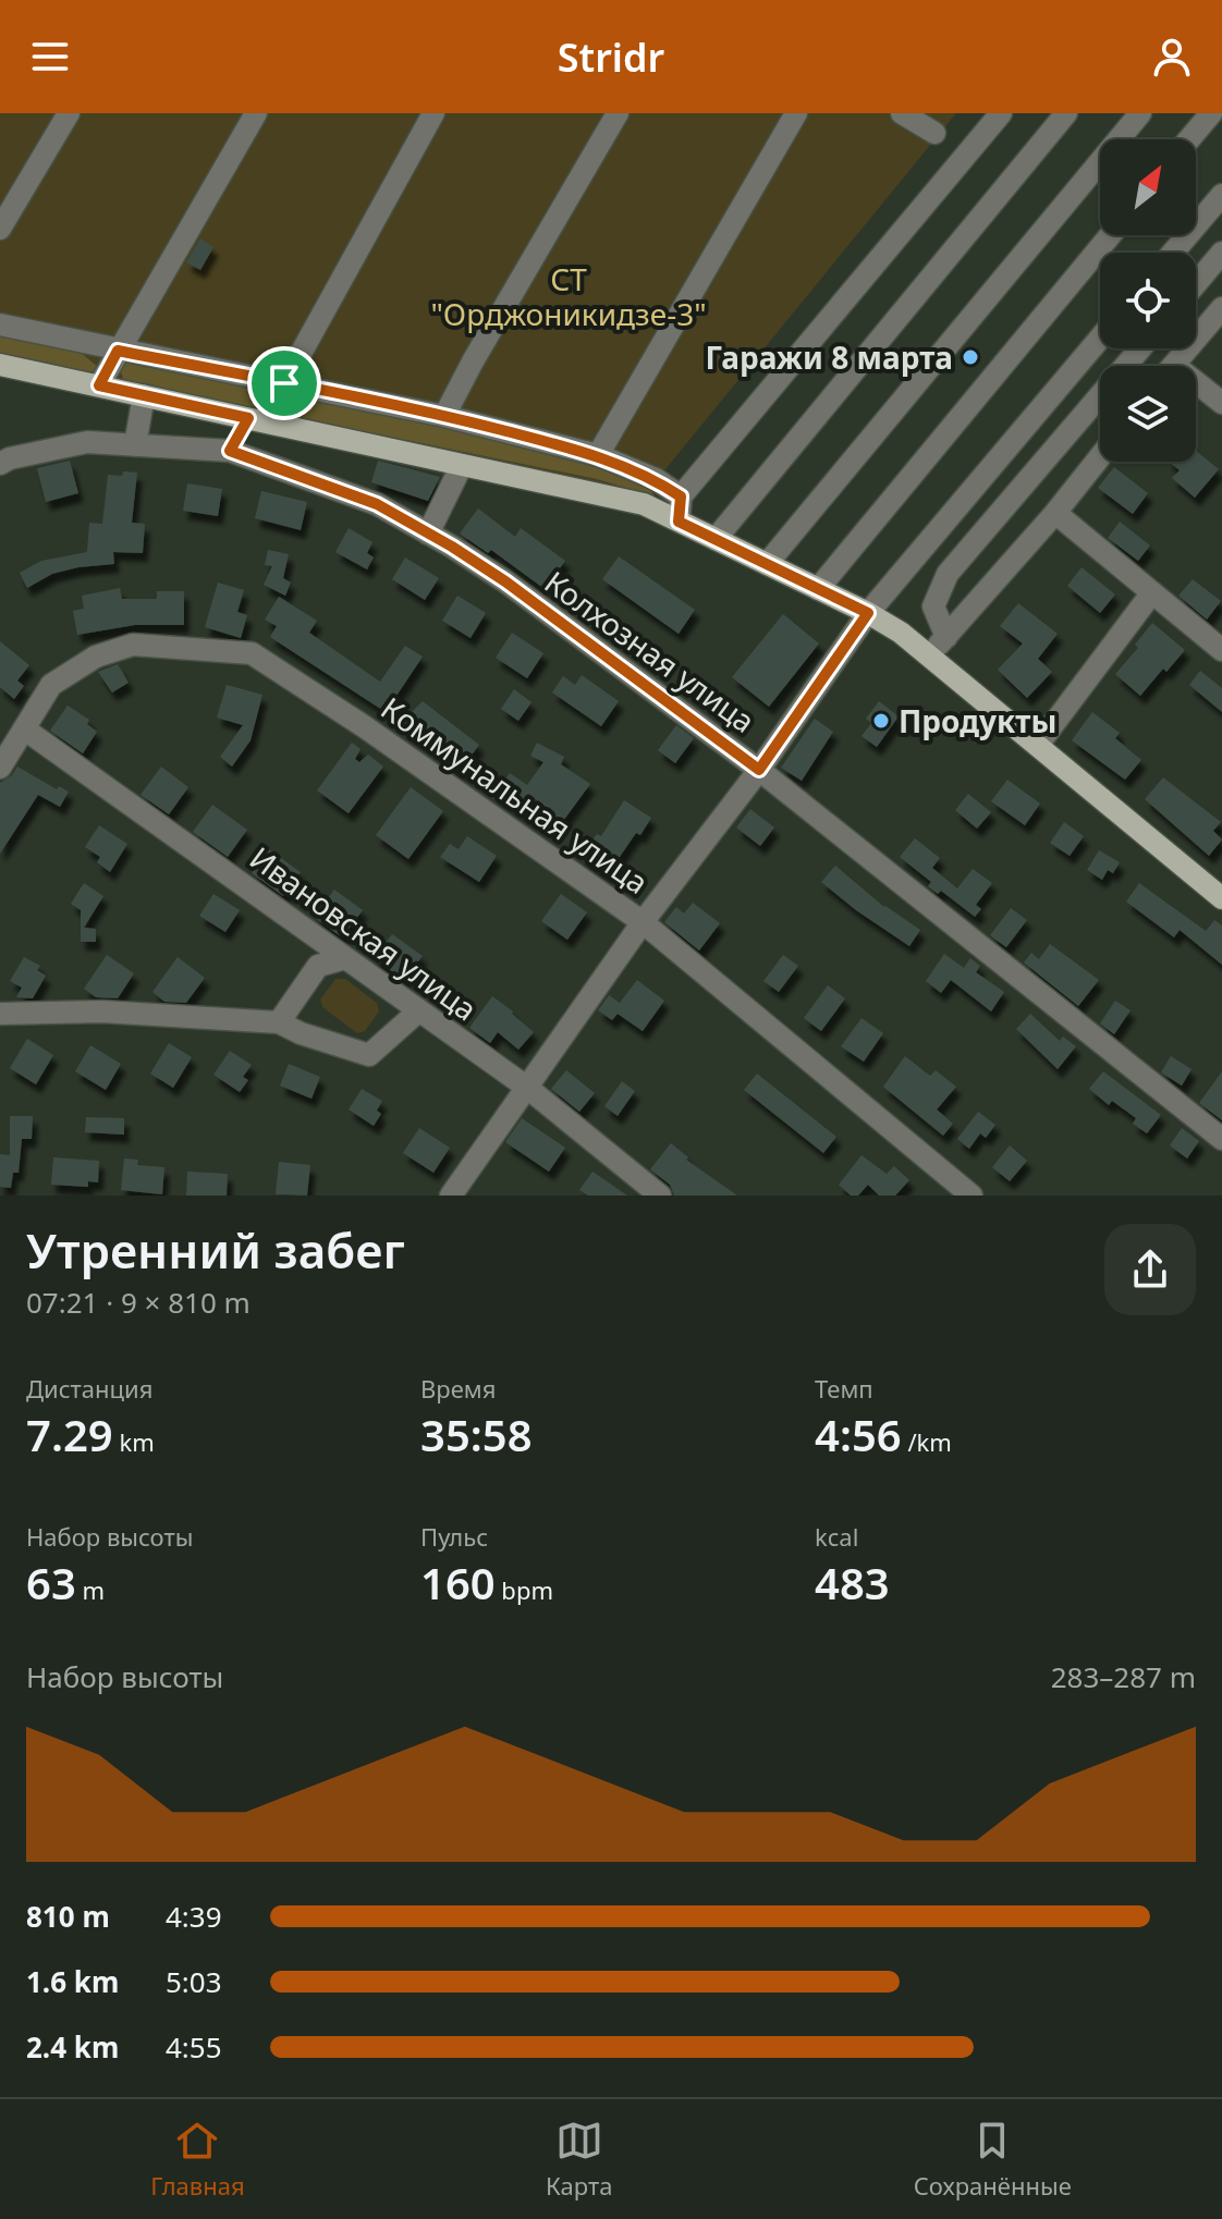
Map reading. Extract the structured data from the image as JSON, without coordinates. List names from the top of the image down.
{
  "streets": {
    "street": ["Колхозная улица", "Коммунальная улица", "Ивановская улица"]
  },
  "crossings": [
    ["Коммунальная улица", "Ивановская улица"]
  ],
  "parks": ["СТ \"Орджоникидзе-3\""],
  "places": ["Гаражи 8 марта", "Продукты"],
  "north": "top right",
  "page": {
    "header": "Stridr",
    "heading": ["Утренний забег", "07:21 · 9 × 810 m"],
    "stats": [
      ["Дистанция", "7.29 km"],
      ["Время", "35:58"],
      ["Темп", "4:56 /km"],
      ["Набор высоты", "63 m"],
      ["Пульс", "160 bpm"],
      ["kcal", "483"]
    ],
    "chart": ["Набор высоты", "283–287 m"],
    "list": [
      {
        "name": "810 m",
        "note": "4:39"
      },
      {
        "name": "1.6 km",
        "note": "5:03"
      },
      {
        "name": "2.4 km",
        "note": "4:55"
      }
    ],
    "tabs": ["Главная", "Карта", "Сохранённые"]
  }
}
